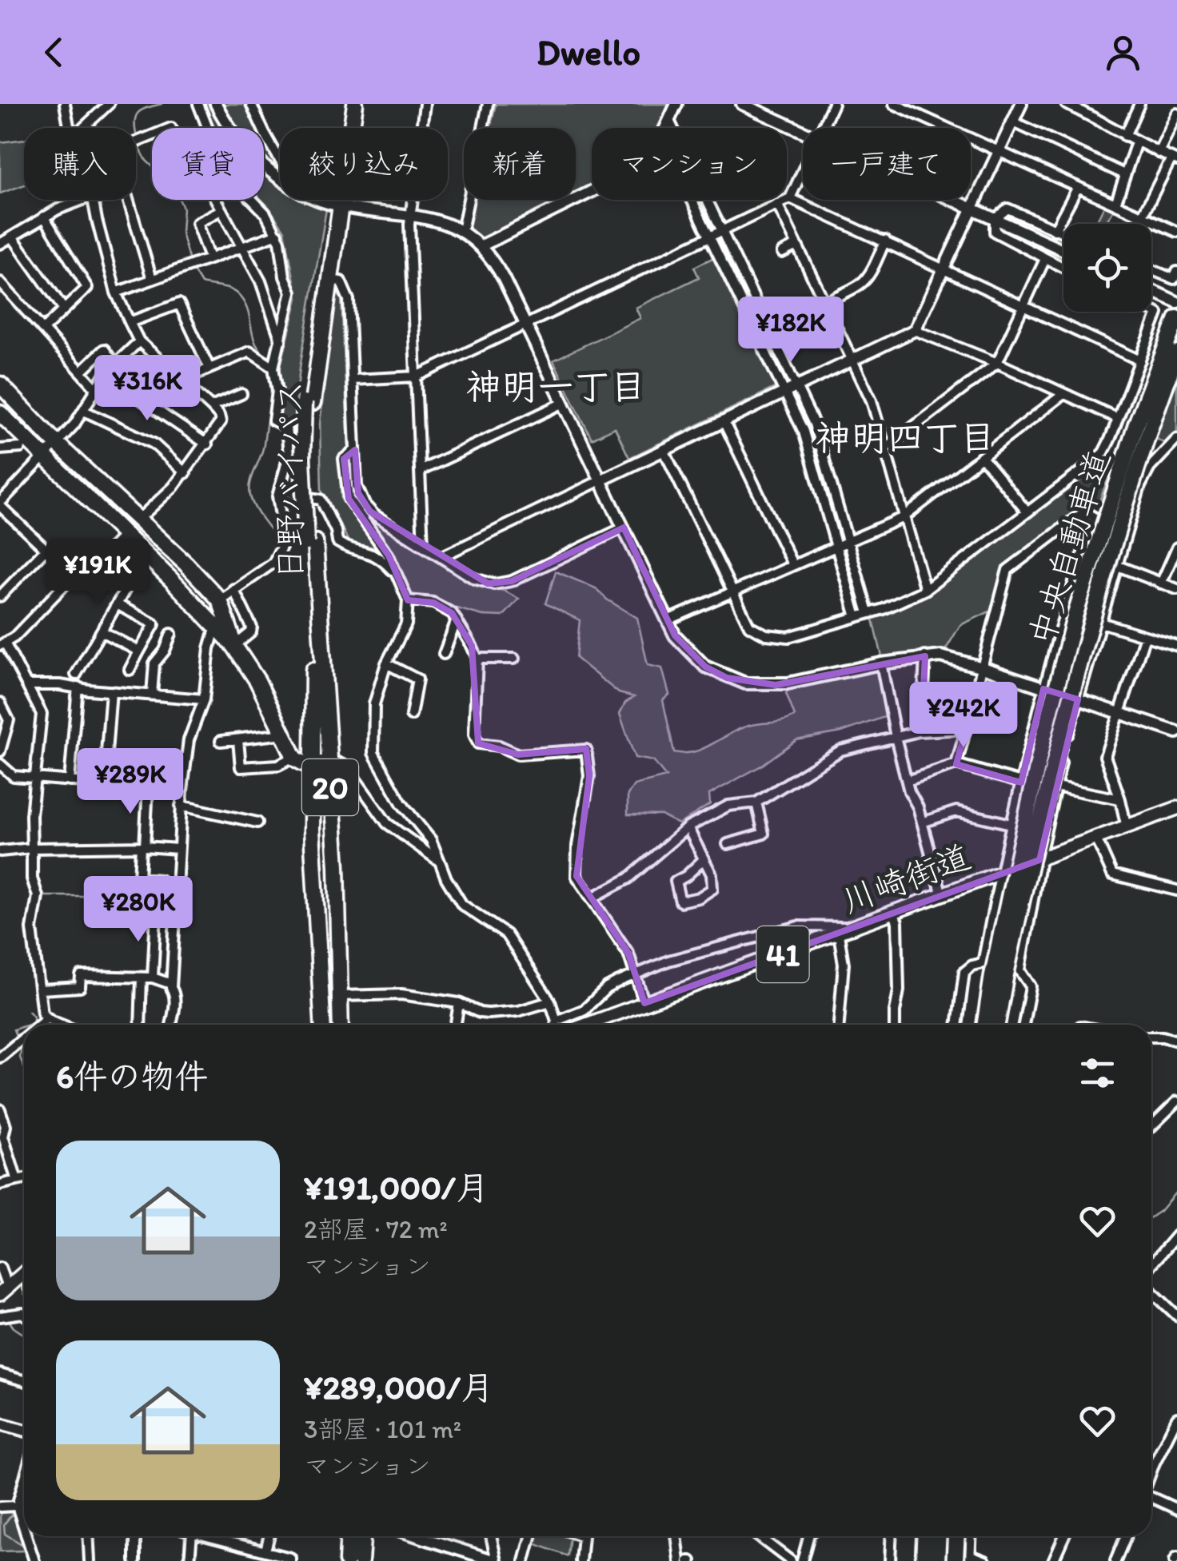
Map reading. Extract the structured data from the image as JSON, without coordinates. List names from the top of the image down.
{
  "streets": {
    "highway": ["日野バイパス", "中央自動車道", "20"],
    "main road": ["川崎街道", "41"]
  },
  "crossings": [
    ["日野バイパス", "20"]
  ],
  "districts": ["神明一丁目", "神明四丁目"],
  "page": {
    "header": "Dwello",
    "chip": [
      "購入",
      "賃貸",
      "絞り込み",
      "新着",
      "マンション",
      "一戸建て"
    ],
    "price": [
      "¥182K",
      "¥316K",
      "¥191K",
      "¥242K",
      "¥289K",
      "¥280K"
    ],
    "heading": "6件の物件",
    "list": [
      {
        "name": "¥191,000/月",
        "note": "2部屋 · 72 m² · マンション"
      },
      {
        "name": "¥289,000/月",
        "note": "3部屋 · 101 m² · マンション"
      }
    ]
  }
}
